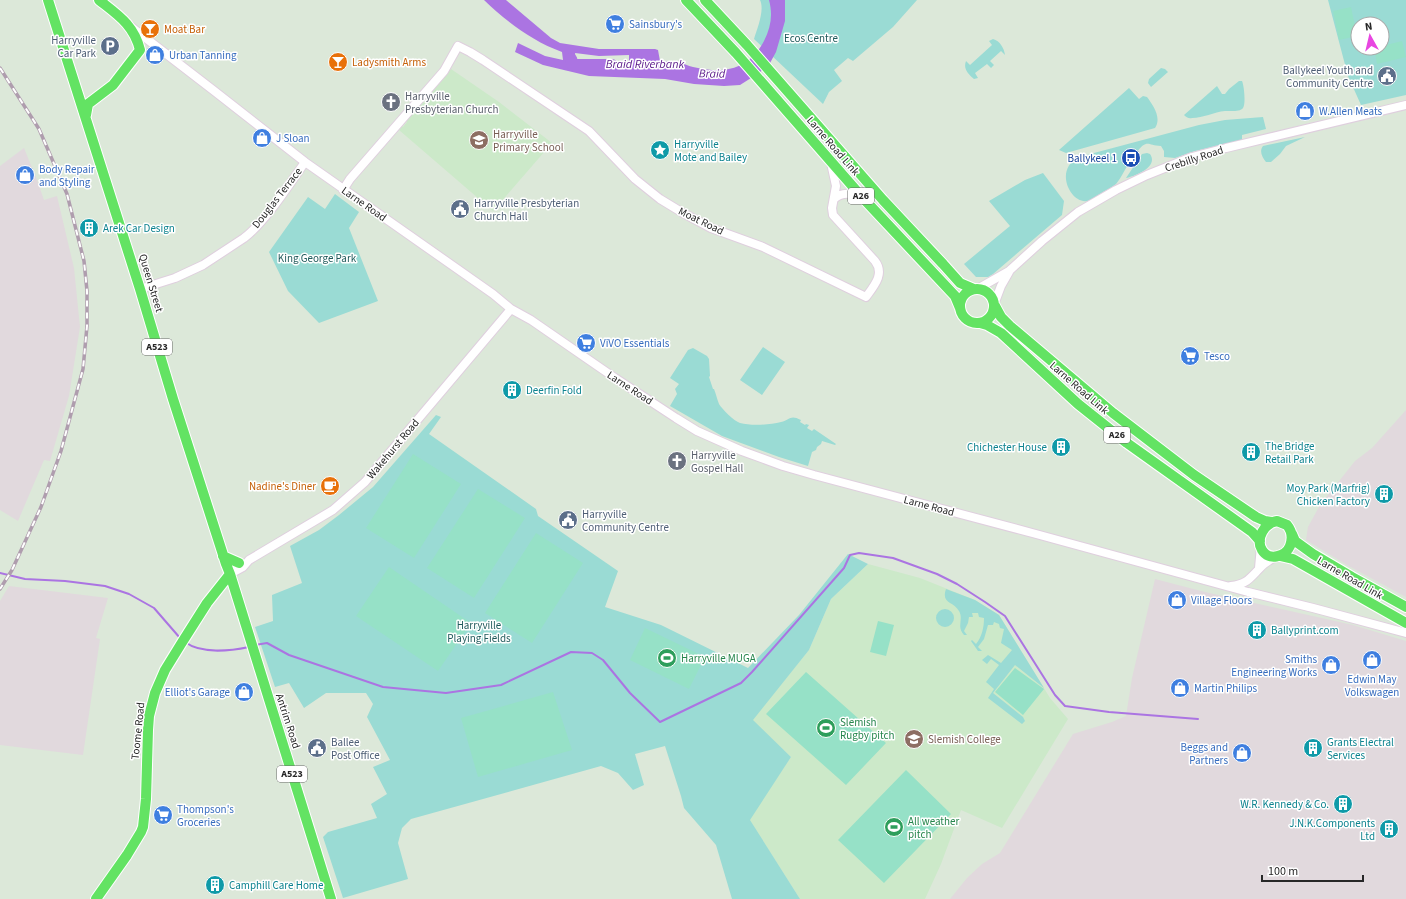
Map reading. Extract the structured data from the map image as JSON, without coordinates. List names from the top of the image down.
{
  "streets": {
    "main road": [
      "Larne Road Link",
      "A26",
      "Queen Street",
      "A523",
      "Antrim Road",
      "Toome Road"
    ],
    "street": [
      "Crebilly Road",
      "Douglas Terrace",
      "Larne Road",
      "Moat Road",
      "Wakehurst Road"
    ]
  },
  "crossings": [
    ["Larne Road Link", "Crebilly Road"],
    ["Larne Road Link", "A26"],
    ["Larne Road Link", "Moat Road"],
    ["Crebilly Road", "A26"],
    ["Douglas Terrace", "Larne Road"],
    ["Douglas Terrace", "Queen Street"],
    ["Larne Road", "Moat Road"],
    ["Larne Road", "Wakehurst Road"],
    ["Queen Street", "Wakehurst Road"],
    ["Queen Street", "Antrim Road"],
    ["Queen Street", "Toome Road"],
    ["Wakehurst Road", "Antrim Road"],
    ["Wakehurst Road", "Toome Road"],
    ["Antrim Road", "Toome Road"]
  ],
  "water": ["Braid Riverbank", "Braid"],
  "parks": ["Ecos Centre", "King George Park", "Harryville Playing Fields"],
  "places": {
    "supermarket": [
      "Sainsbury's",
      "ViVO Essentials",
      "Tesco",
      "Thompson's Groceries"
    ],
    "bar": ["Moat Bar", "Ladysmith Arms"],
    "parking": ["Harryville Car Park"],
    "shop": [
      "Urban Tanning",
      "W.Allen Meats",
      "J Sloan",
      "Body Repair and Styling",
      "Village Floors",
      "Edwin May Volkswagen",
      "Smiths Engineering Works",
      "Martin Philips",
      "Elliot's Garage",
      "Beggs and Partners"
    ],
    "public building": [
      "Ballykeel Youth and Community Centre",
      "Harryville Presbyterian Church Hall",
      "Harryville Community Centre",
      "Ballee Post Office"
    ],
    "church": ["Harryville Presbyterian Church", "Harryville Gospel Hall"],
    "school or university": ["Harryville Primary School", "Slemish College"],
    "place": ["Harryville Mote and Bailey"],
    "bus stop": ["Ballykeel 1"],
    "building": [
      "Arek Car Design",
      "Deerfin Fold",
      "Chichester House",
      "The Bridge Retail Park",
      "Moy Park (Marfrig) Chicken Factory",
      "Ballyprint.com",
      "Grants Electral Services",
      "W.R. Kennedy & Co.",
      "J.N.K.Components Ltd",
      "Camphill Care Home"
    ],
    "cafe": ["Nadine's Diner"],
    "sports": ["Harryville MUGA", "Slemish Rugby pitch", "All weather pitch"]
  },
  "scale_bar": "100 m",
  "north": "top"
}
